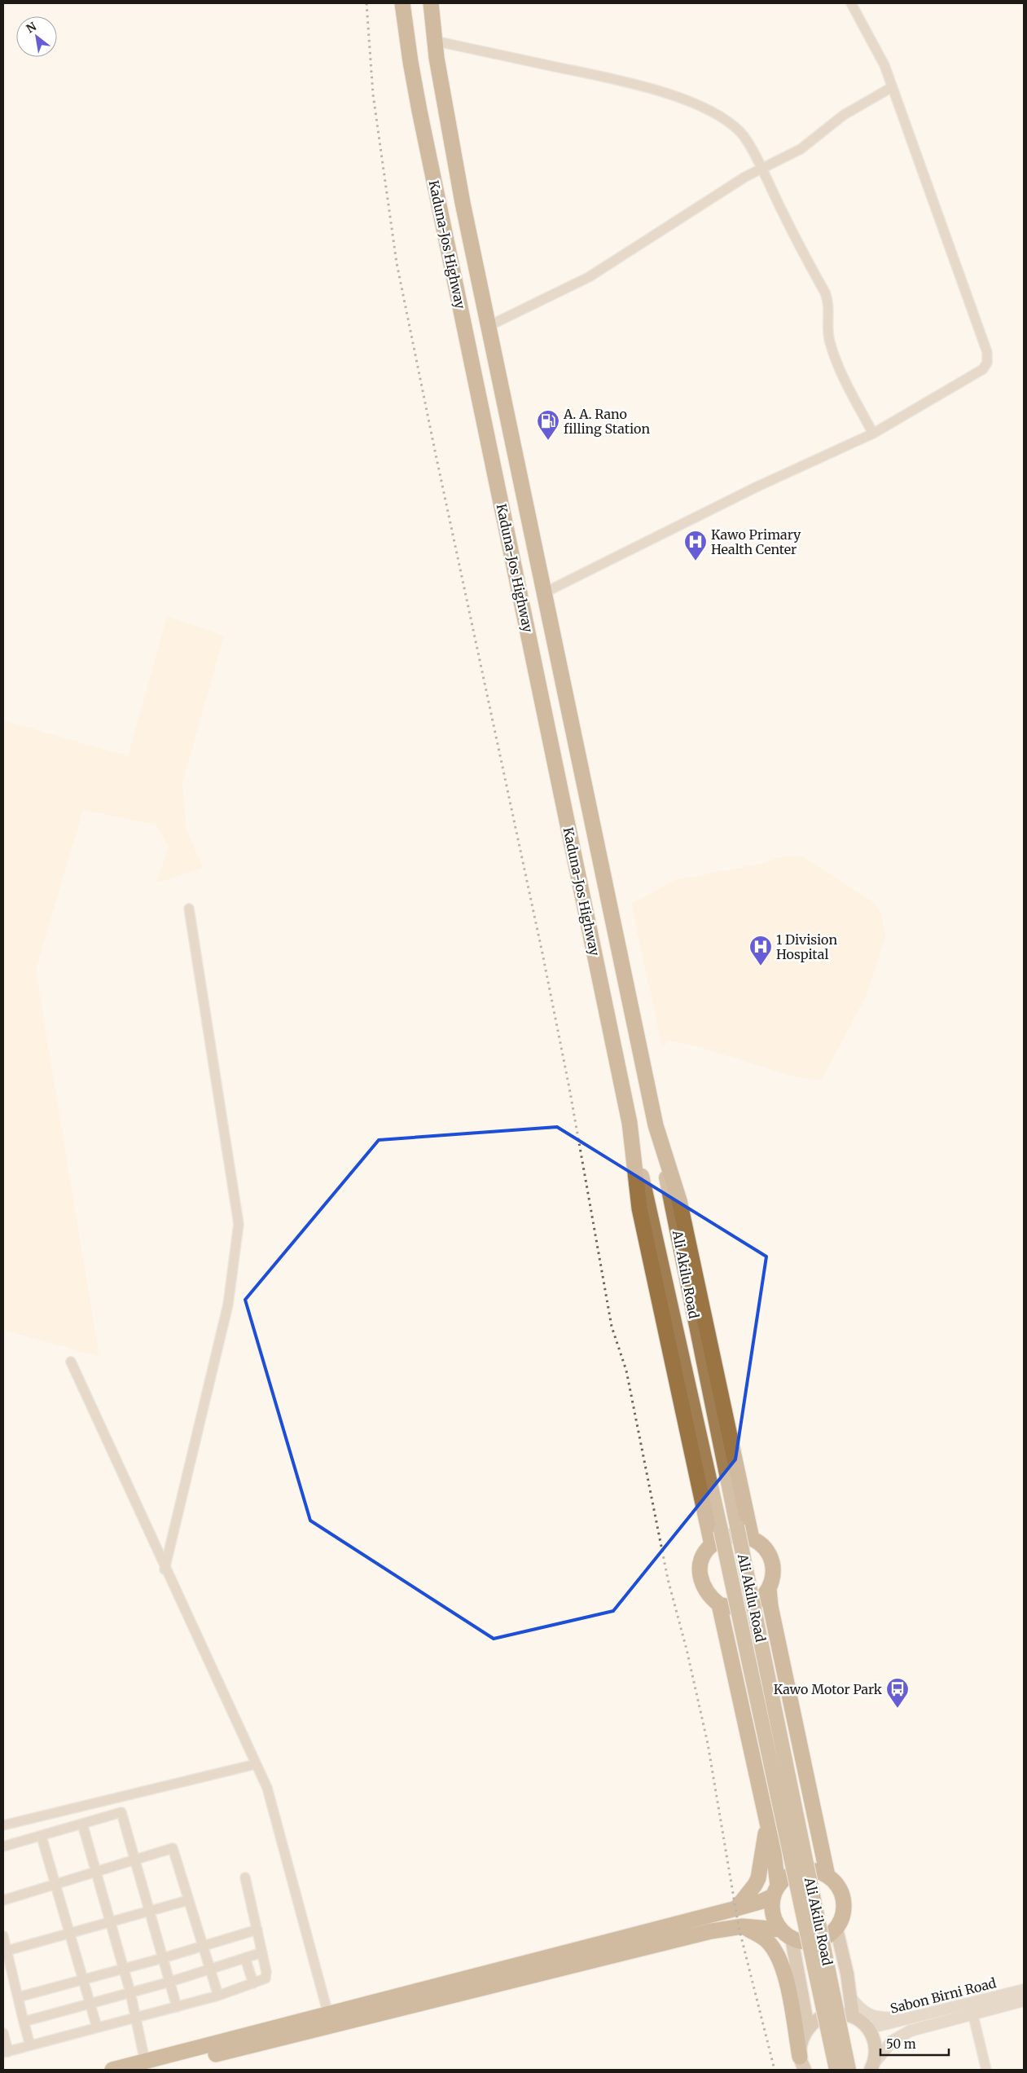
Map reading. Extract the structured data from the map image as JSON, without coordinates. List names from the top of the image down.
{
  "streets": {
    "highway": ["Kaduna-Jos Highway"],
    "main road": ["Ali Akilu Road"],
    "street": ["Sabon Birni Road"]
  },
  "crossings": [
    ["Kaduna-Jos Highway", "Ali Akilu Road"]
  ],
  "places": {
    "fuel station": ["A. A. Rano filling Station"],
    "hospital": ["Kawo Primary Health Center", "1 Division Hospital"],
    "bus stop": ["Kawo Motor Park"]
  },
  "scale_bar": "50 m",
  "north": "top left"
}
